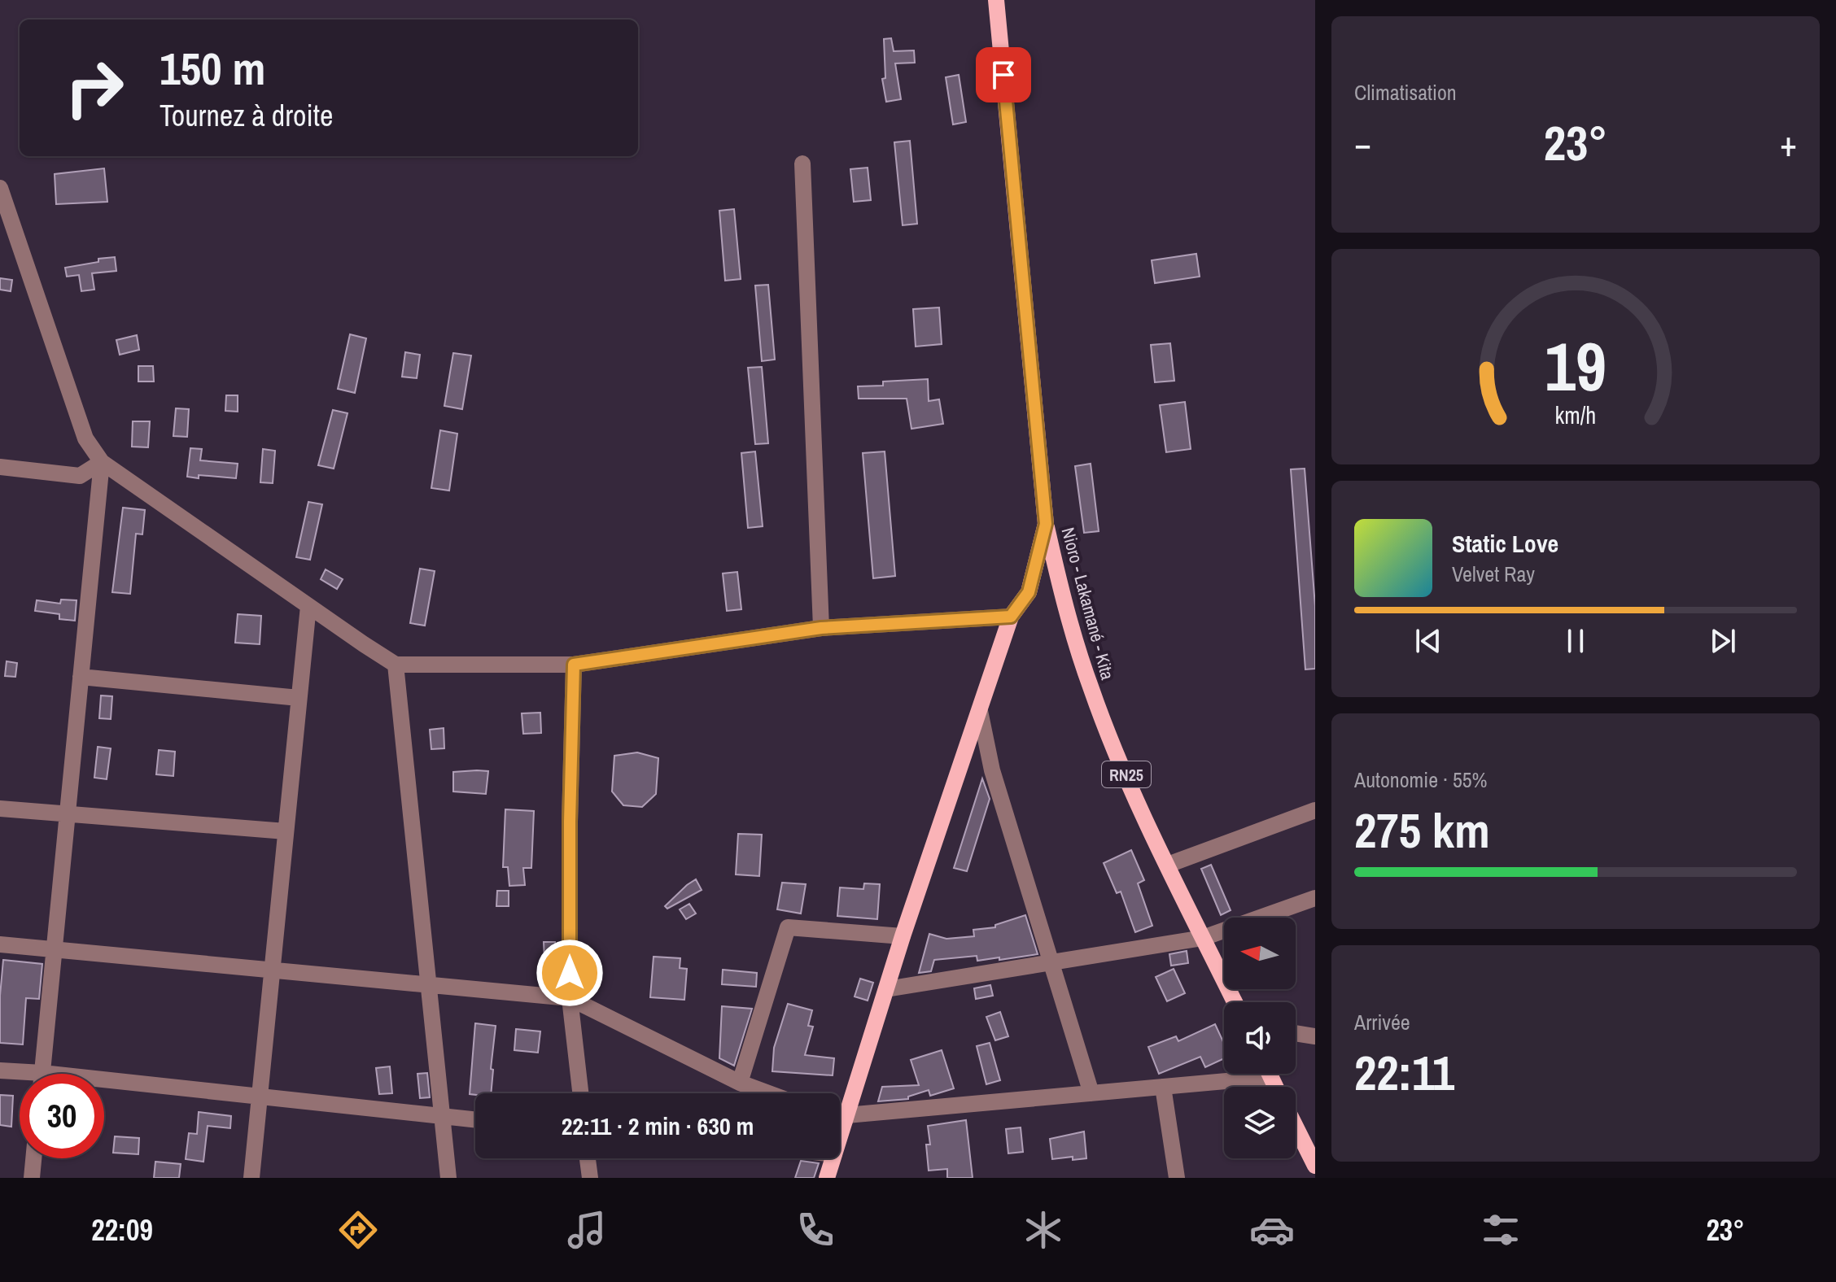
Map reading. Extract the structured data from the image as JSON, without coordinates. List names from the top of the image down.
{
  "streets": {
    "main road": ["Nioro - Lakamané - Kita", "RN25"]
  },
  "crossings": [
    ["Nioro - Lakamané - Kita", "RN25"]
  ],
  "north": "left",
  "page": {
    "tile": [
      "Climatisation",
      ["Autonomie · 55%", "275 km"],
      ["Arrivée", "22:11"]
    ],
    "turn": ["150 m", "Tournez à droite"],
    "heat": ["−", "23°", "+"],
    "song": ["Static Love", "Velvet Ray"],
    "limit": "30",
    "trip": "22:11 · 2 min · 630 m",
    "tabs": ["22:09", "23°"],
    "gauge": ["19", "km/h"]
  }
}
